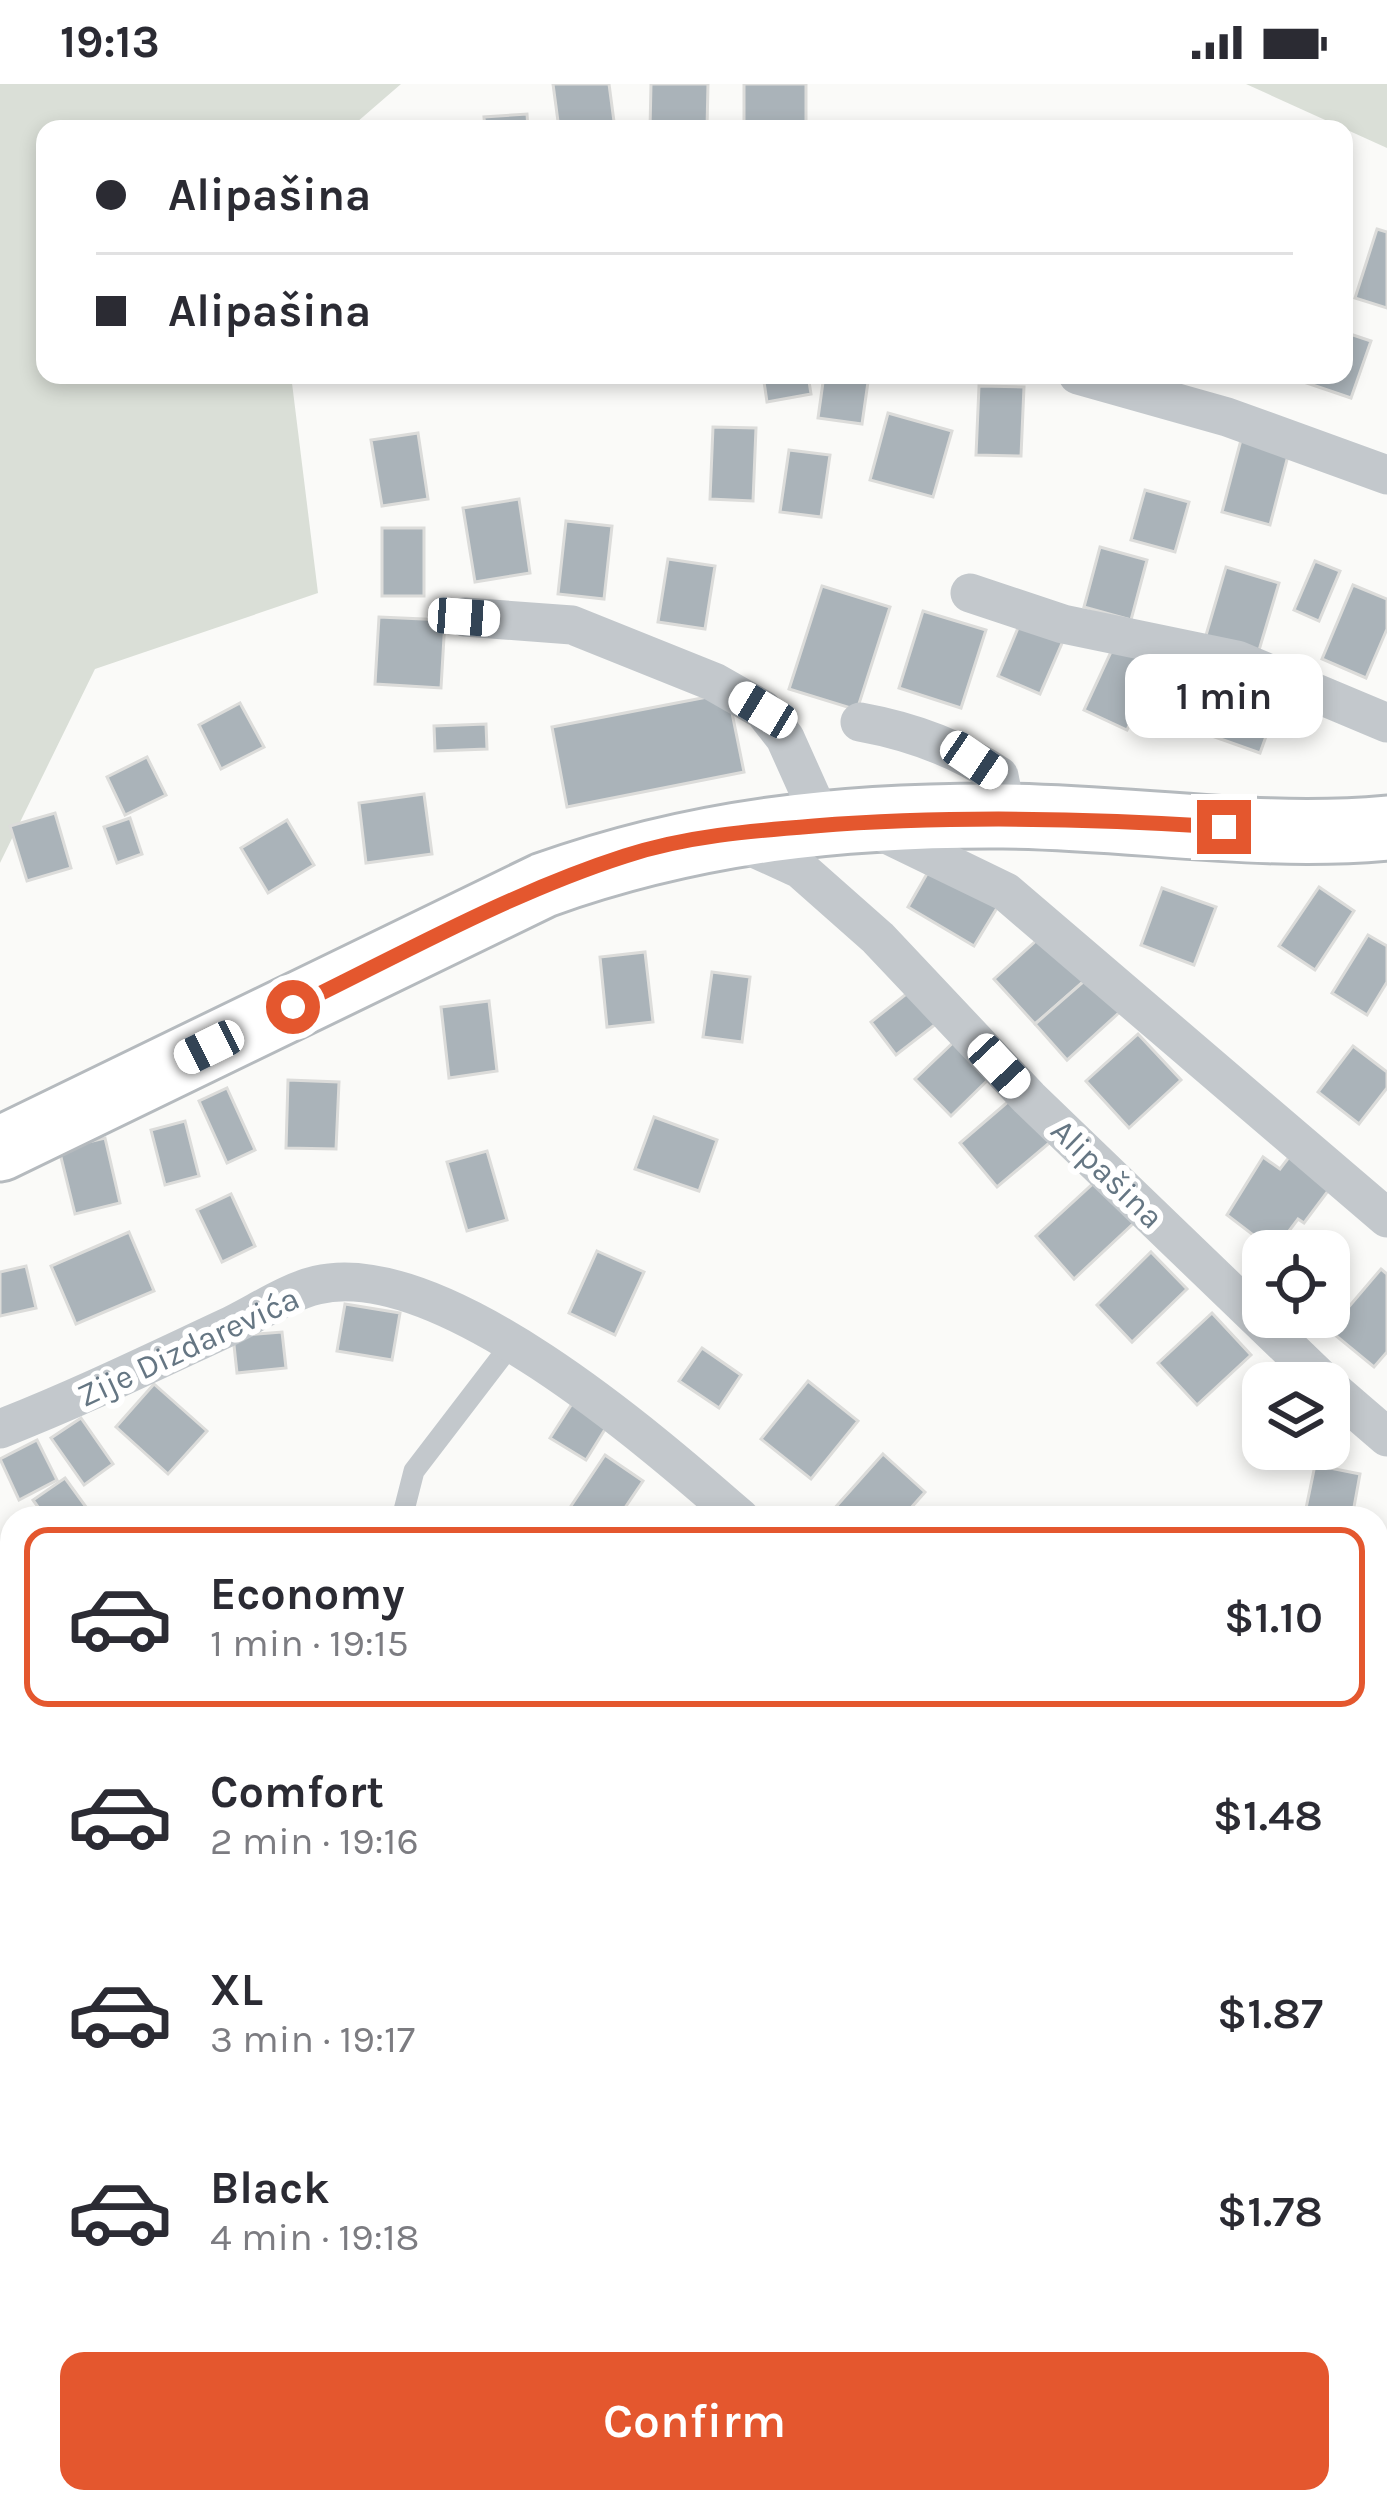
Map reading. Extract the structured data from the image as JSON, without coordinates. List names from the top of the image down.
{
  "streets": {
    "street": ["Alipašina", "Zije Dizdarevića"]
  },
  "page": {
    "status": "19:13",
    "banner": ["Alipašina", "Alipašina"],
    "bubble": "1 min",
    "list": [
      {
        "name": "Economy",
        "note": "1 min · 19:15",
        "value": "$1.10"
      },
      {
        "name": "Comfort",
        "note": "2 min · 19:16",
        "value": "$1.48"
      },
      {
        "name": "XL",
        "note": "3 min · 19:17",
        "value": "$1.87"
      },
      {
        "name": "Black",
        "note": "4 min · 19:18",
        "value": "$1.78"
      }
    ],
    "buttons": "Confirm"
  }
}
